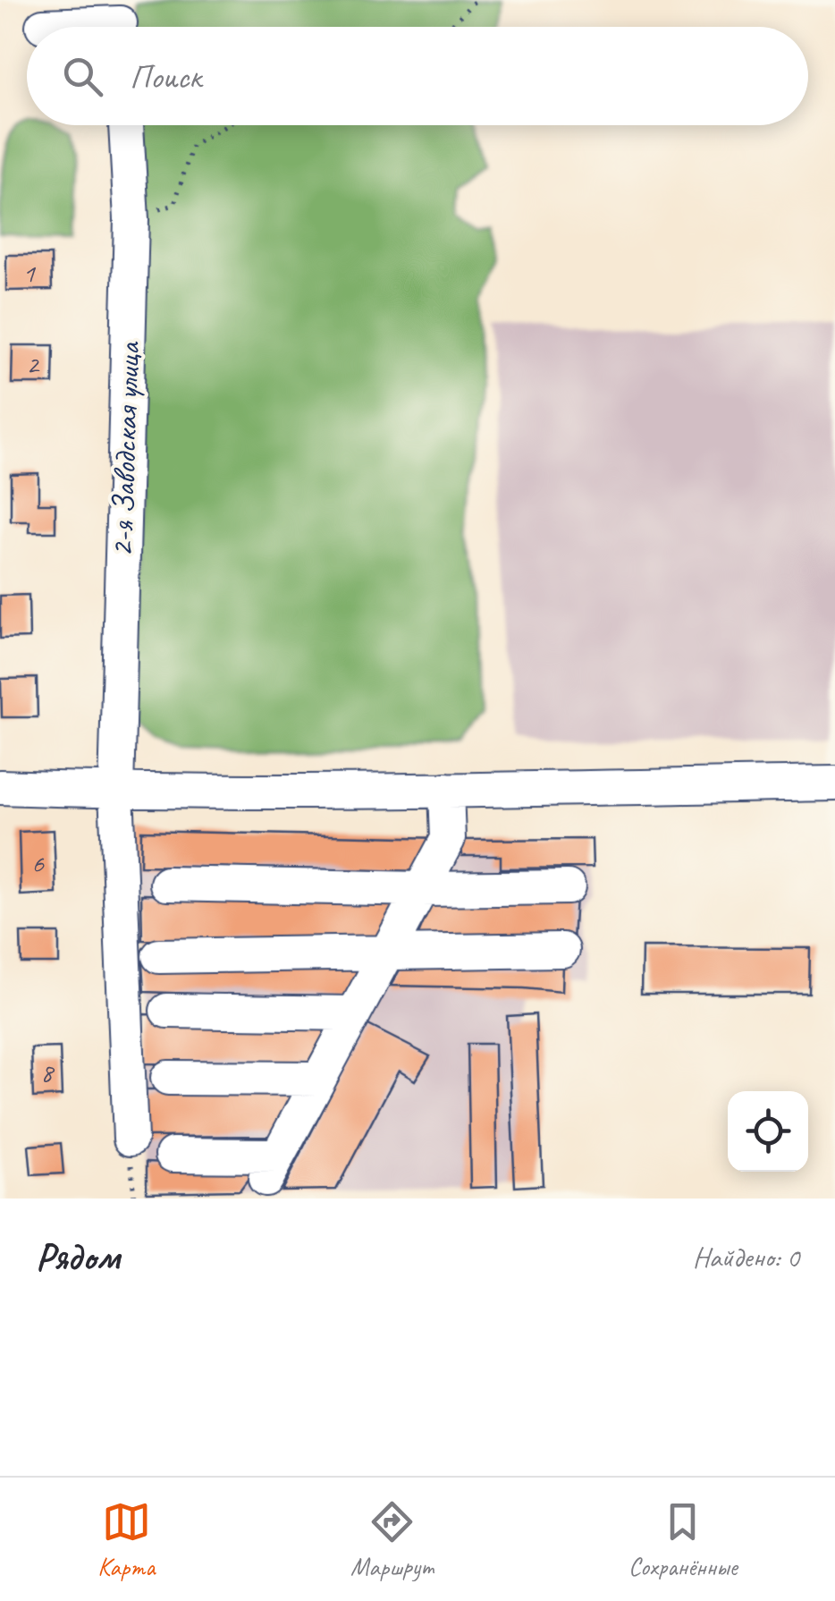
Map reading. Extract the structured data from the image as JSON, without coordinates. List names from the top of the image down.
{
  "streets": {
    "street": ["2-я Заводская улица"]
  },
  "house_numbers": [
    "1",
    "2",
    "6",
    "8"
  ],
  "page": {
    "search": "Поиск",
    "heading": ["Рядом", "Найдено: 0"],
    "nav": ["Карта", "Маршрут", "Сохранённые"]
  }
}
